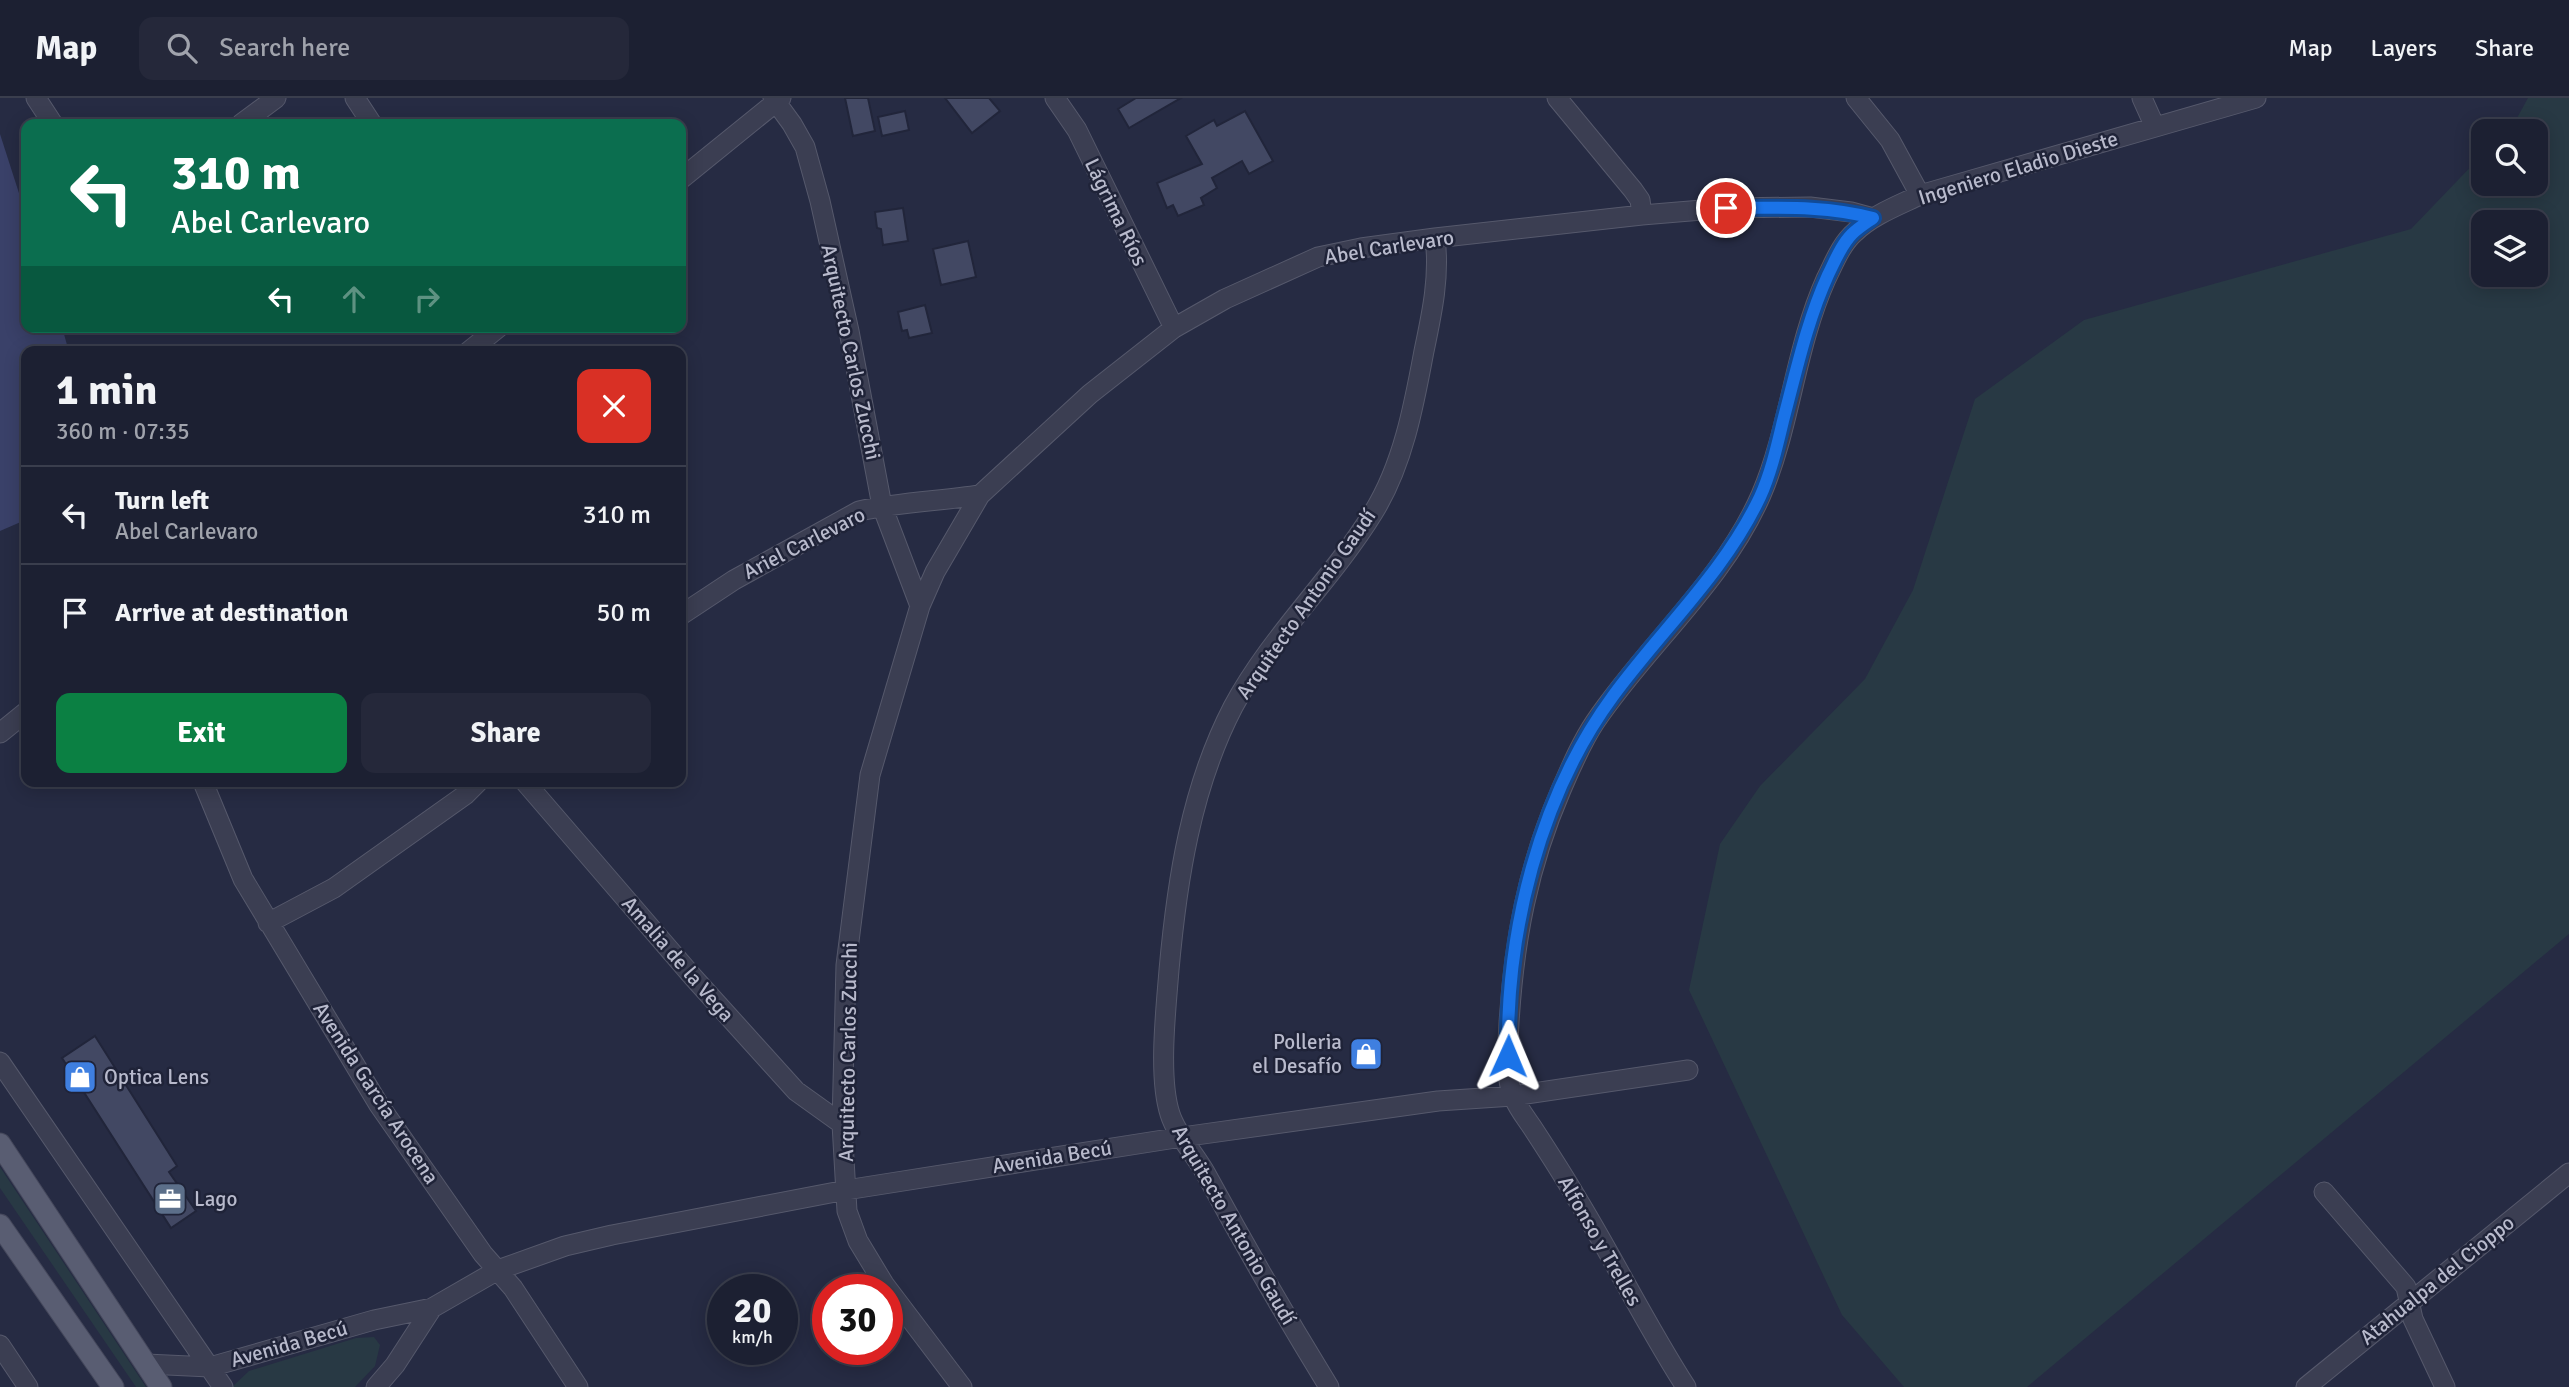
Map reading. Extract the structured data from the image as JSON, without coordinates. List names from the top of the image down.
{
  "streets": {
    "street": [
      "Ingeniero Eladio Dieste",
      "Lágrima Ríos",
      "Abel Carlevaro",
      "Arquitecto Carlos Zucchi",
      "Ariel Carlevaro",
      "Arquitecto Antonio Gaudí",
      "Amalia de la Vega",
      "Avenida García Arocena",
      "Avenida Becú",
      "Alfonso y Trelles",
      "Atahualpa del Cioppo"
    ]
  },
  "crossings": [
    ["Ingeniero Eladio Dieste", "Abel Carlevaro"],
    ["Ingeniero Eladio Dieste", "Avenida Becú"],
    ["Ingeniero Eladio Dieste", "Alfonso y Trelles"],
    ["Lágrima Ríos", "Abel Carlevaro"],
    ["Abel Carlevaro", "Arquitecto Carlos Zucchi"],
    ["Abel Carlevaro", "Ariel Carlevaro"],
    ["Abel Carlevaro", "Arquitecto Antonio Gaudí"],
    ["Arquitecto Carlos Zucchi", "Ariel Carlevaro"],
    ["Arquitecto Carlos Zucchi", "Amalia de la Vega"],
    ["Arquitecto Carlos Zucchi", "Avenida Becú"],
    ["Arquitecto Antonio Gaudí", "Avenida Becú"],
    ["Avenida García Arocena", "Avenida Becú"],
    ["Avenida Becú", "Alfonso y Trelles"]
  ],
  "places": {
    "shop": ["Polleria el Desafío", "Optica Lens"],
    "office": ["Lago"]
  },
  "page": {
    "header": "Map",
    "search": "Search here",
    "nav": ["Map", "Layers", "Share"],
    "turn": ["310 m", "Abel Carlevaro"],
    "heading": ["1 min", "360 m · 07:35"],
    "list": [
      {
        "name": "Turn left",
        "note": "Abel Carlevaro",
        "value": "310 m"
      },
      {
        "name": "Arrive at destination",
        "value": "50 m"
      }
    ],
    "buttons": ["Exit", "Share"],
    "speed": "20 km/h",
    "limit": "30"
  }
}
